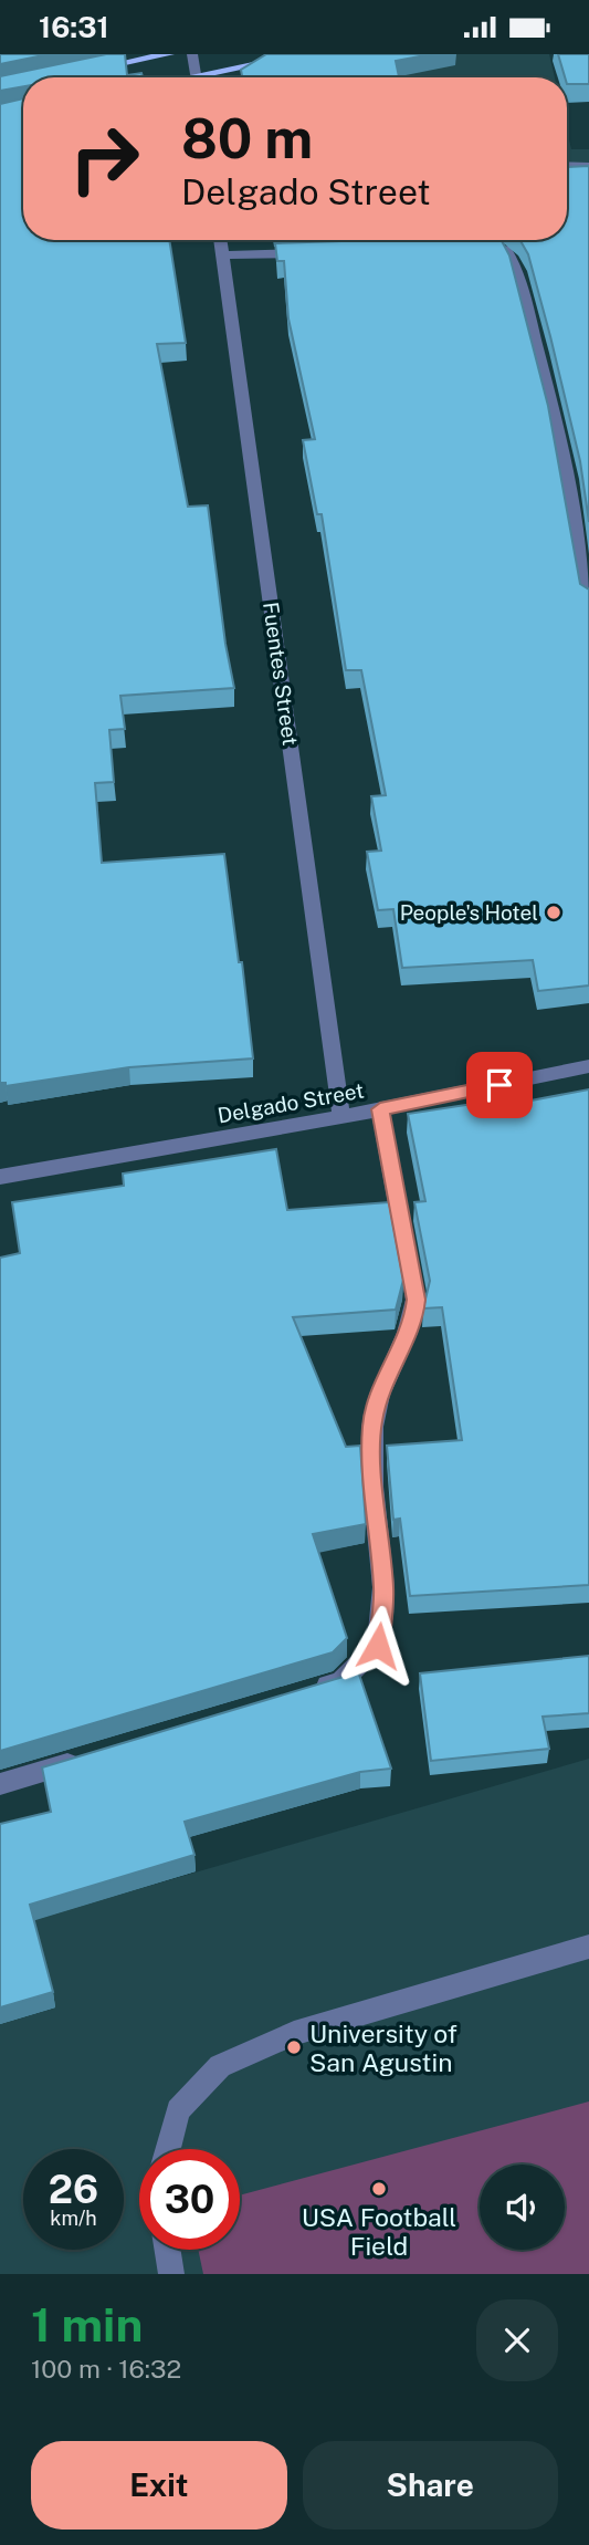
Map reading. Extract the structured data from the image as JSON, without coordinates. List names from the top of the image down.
{
  "streets": {
    "street": ["Fuentes Street", "Delgado Street"]
  },
  "crossings": [
    ["Fuentes Street", "Delgado Street"]
  ],
  "places": ["People's Hotel", "University of San Agustin", "USA Football Field"],
  "page": {
    "status": "16:31",
    "turn": ["80 m", "Delgado Street"],
    "speed": "26 km/h",
    "limit": "30",
    "heading": ["1 min", "100 m · 16:32"],
    "buttons": ["Exit", "Share"]
  }
}
